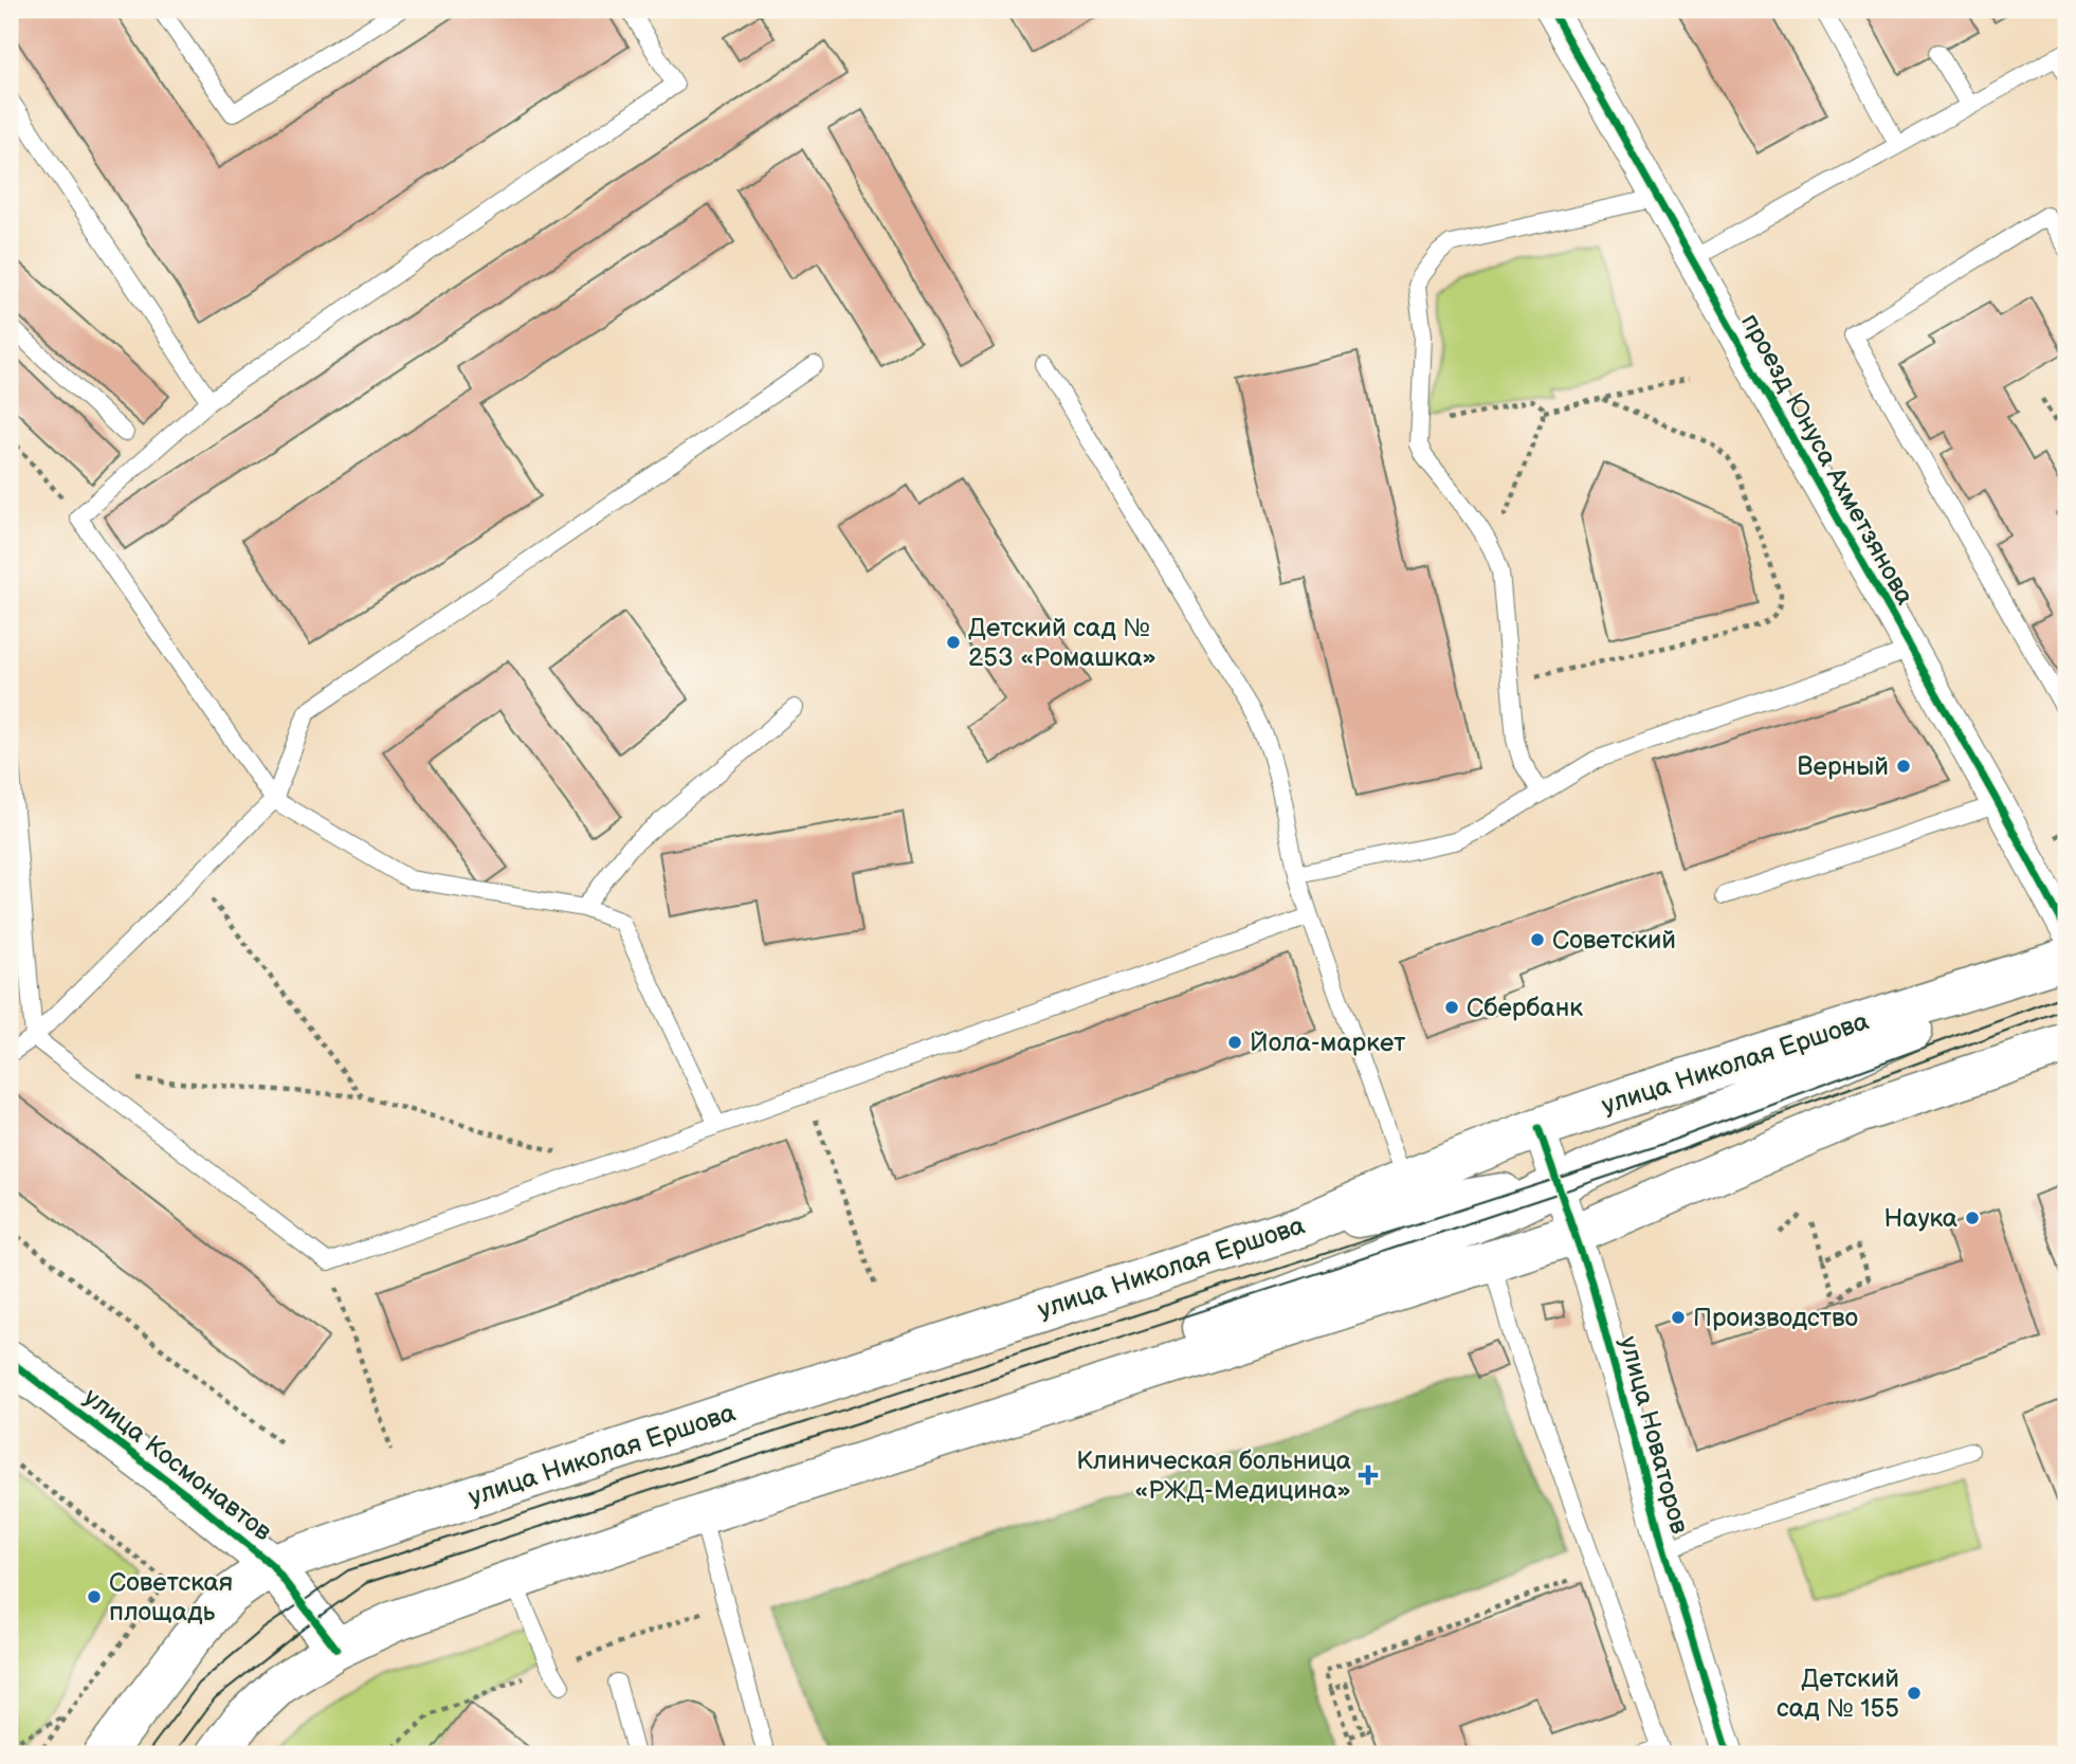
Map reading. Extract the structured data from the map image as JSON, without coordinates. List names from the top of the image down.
{
  "streets": {
    "main road": ["улица Николая Ершова", "улица Космонавтов"],
    "street": ["проезд Юнуса Ахметзянова", "улица Новаторов"]
  },
  "crossings": [
    ["улица Николая Ершова", "улица Новаторов"],
    ["улица Николая Ершова", "улица Космонавтов"]
  ],
  "places": {
    "other": [
      "Детский сад № 253 «Ромашка»",
      "Верный",
      "Советский",
      "Сбербанк",
      "Йола-маркет",
      "Наука",
      "Производство",
      "Советская площадь",
      "Детский сад № 155"
    ],
    "health": ["Клиническая больница «РЖД-Медицина»"]
  }
}
